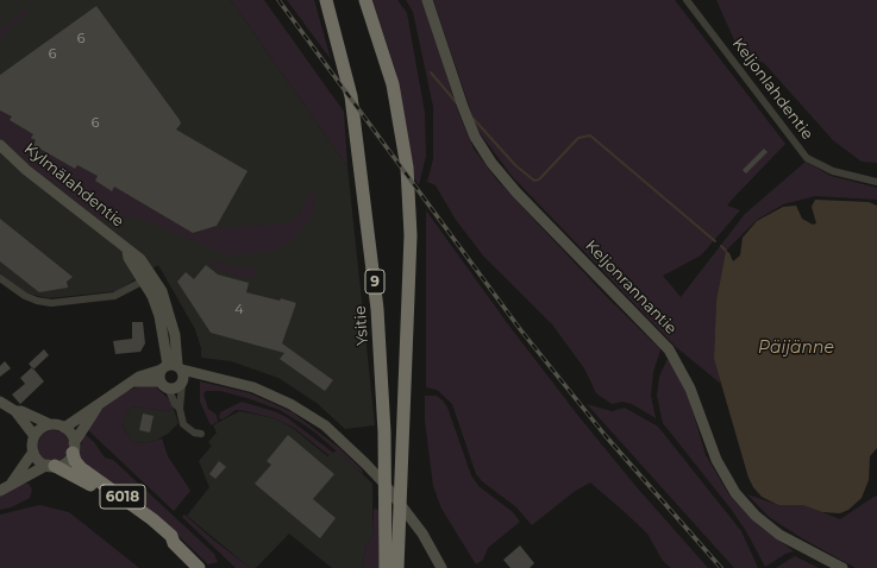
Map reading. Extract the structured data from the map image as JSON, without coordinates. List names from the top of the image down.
{
  "streets": {
    "highway": ["9", "Ysitie", "6018"],
    "street": ["Keljonlahdentie", "Kylmälahdentie", "Keljonrannantie"]
  },
  "water": ["Päijänne"],
  "house_numbers": [
    "6",
    "6",
    "6",
    "4"
  ]
}
